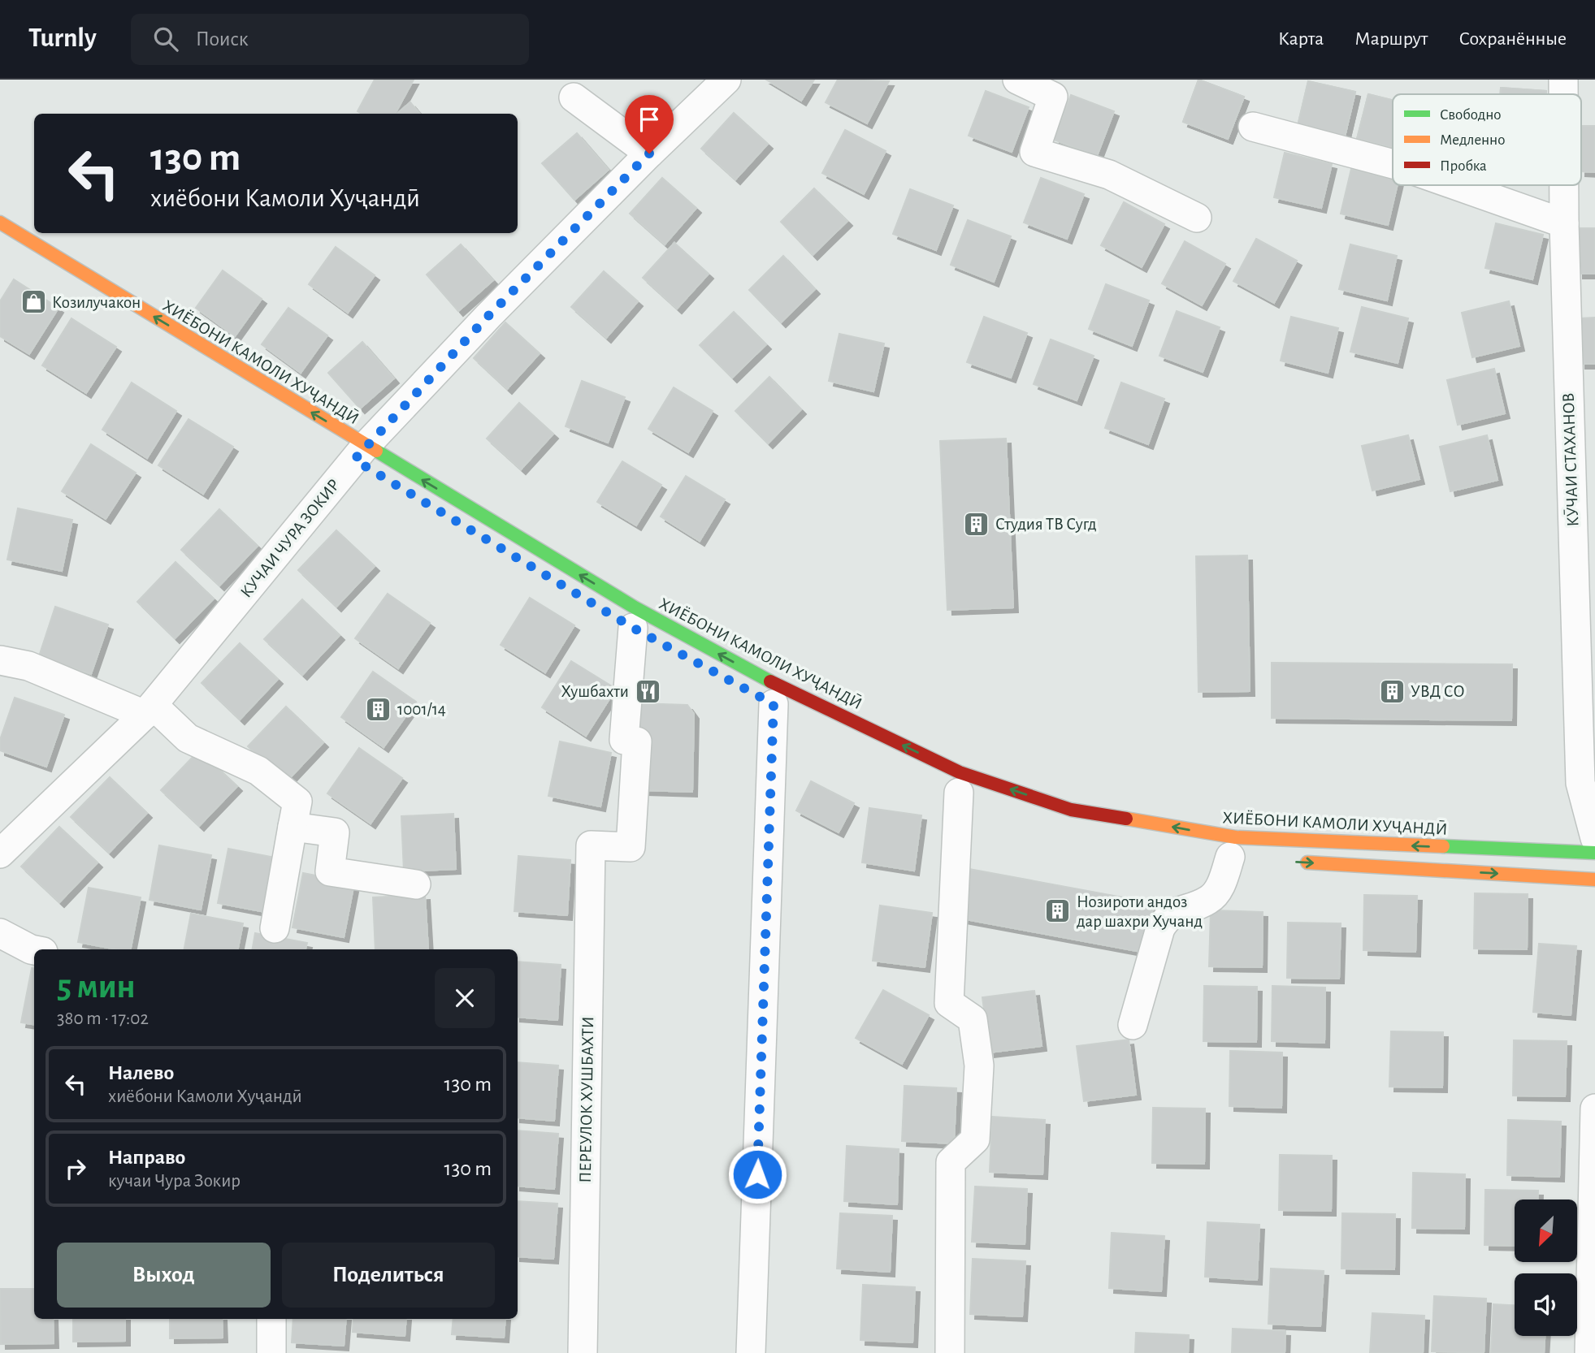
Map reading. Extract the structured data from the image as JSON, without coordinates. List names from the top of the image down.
{
  "streets": {
    "main road": ["ХИЁБОНИ КАМОЛИ ХУҶАНДӢ"],
    "street": ["КӮЧАИ СТАХАНОВ", "КУЧАИ ЧУРА ЗОКИР", "ПЕРЕУЛОК ХУШБАХТИ"]
  },
  "crossings": [
    ["ХИЁБОНИ КАМОЛИ ХУҶАНДӢ", "КУЧАИ ЧУРА ЗОКИР"]
  ],
  "one_way": ["ХИЁБОНИ КАМОЛИ ХУҶАНДӢ"],
  "places": {
    "shop": ["Козилучакон"],
    "building": [
      "Студия ТВ Сугд",
      "УВД СО",
      "1001/14",
      "Нозироти андоз дар шахри Хучанд"
    ],
    "restaurant": ["Хушбахти"]
  },
  "legend": ["Свободно", "Медленно", "Пробка"],
  "north": "bottom left",
  "page": {
    "header": "Turnly",
    "search": "Поиск",
    "nav": ["Карта", "Маршрут", "Сохранённые"],
    "turn": ["130 m", "хиёбони Камоли Хуҷандӣ"],
    "heading": ["5 мин", "380 m · 17:02"],
    "list": [
      {
        "name": "Налево",
        "note": "хиёбони Камоли Хуҷандӣ",
        "value": "130 m"
      },
      {
        "name": "Направо",
        "note": "кучаи Чура Зокир",
        "value": "130 m"
      }
    ],
    "buttons": ["Выход", "Поделиться"]
  }
}
